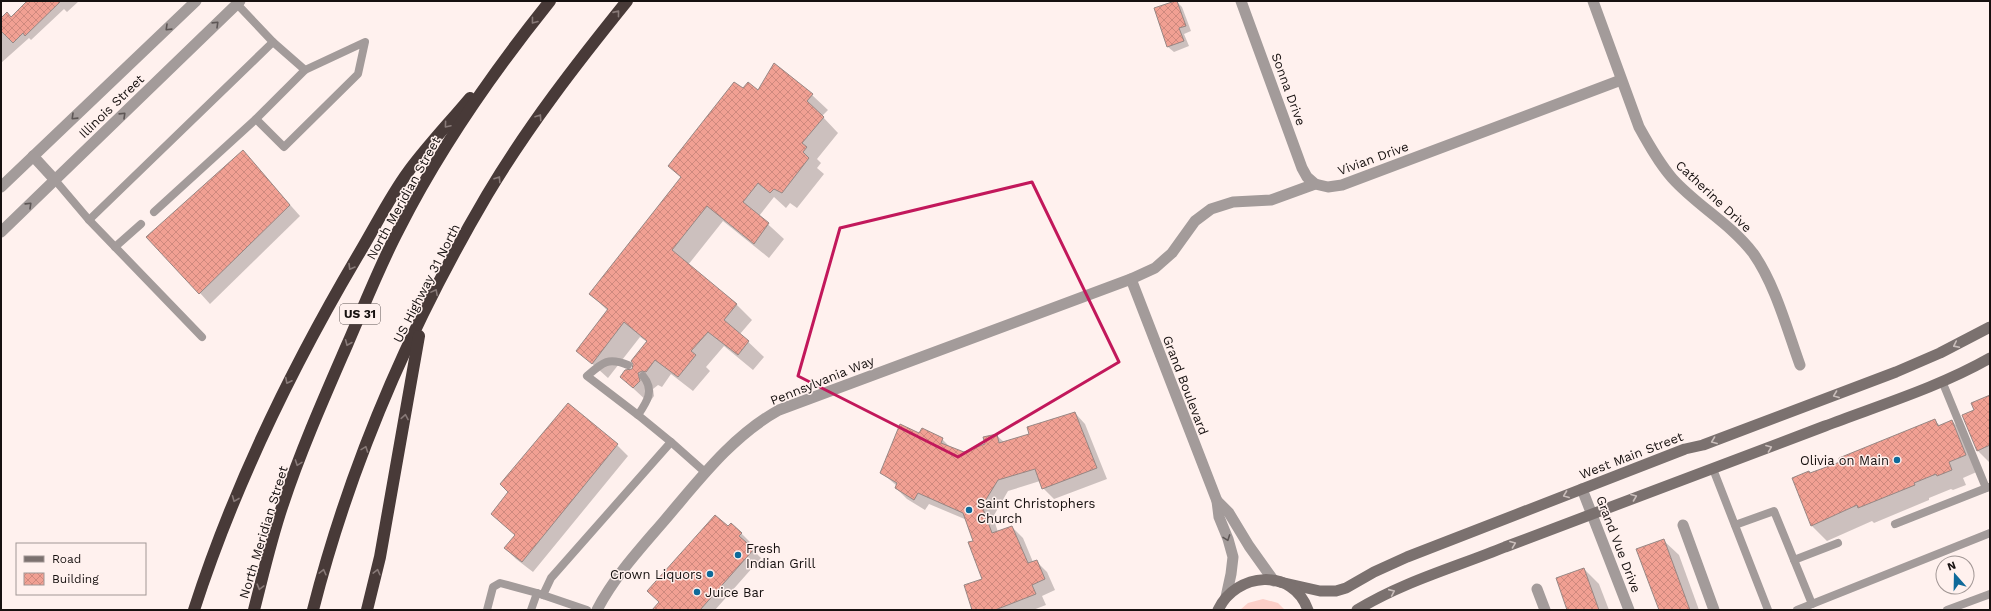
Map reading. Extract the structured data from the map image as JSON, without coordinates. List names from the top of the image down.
{
  "streets": {
    "highway": ["North Meridian Street", "US Highway 31 North", "US 31"],
    "main road": ["West Main Street"],
    "street": [
      "Sonna Drive",
      "Illinois Street",
      "Vivian Drive",
      "Catherine Drive",
      "Pennsylvania Way",
      "Grand Boulevard",
      "Grand Vue Drive"
    ]
  },
  "crossings": [
    ["Sonna Drive", "Vivian Drive"],
    ["Vivian Drive", "Catherine Drive"],
    ["Vivian Drive", "Pennsylvania Way"],
    ["Vivian Drive", "Grand Boulevard"],
    ["Pennsylvania Way", "Grand Boulevard"],
    ["Grand Boulevard", "West Main Street"],
    ["West Main Street", "Grand Vue Drive"]
  ],
  "places": [
    "Olivia on Main",
    "Saint Christophers Church",
    "Fresh Indian Grill",
    "Crown Liquors",
    "Juice Bar"
  ],
  "legend": ["Road", "Building"],
  "north": "top"
}
